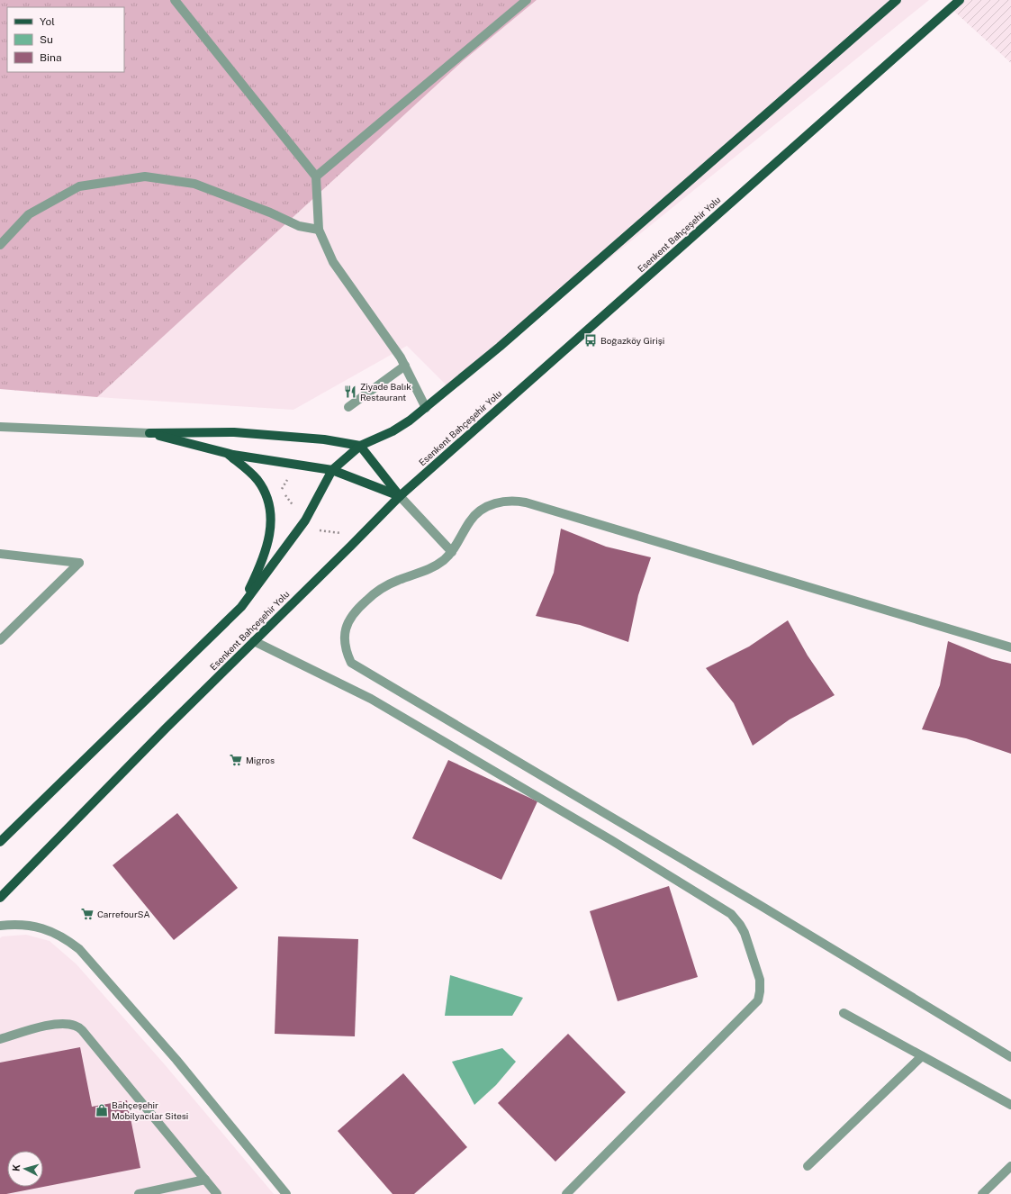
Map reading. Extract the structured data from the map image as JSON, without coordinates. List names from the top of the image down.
{
  "streets": {
    "main road": ["Esenkent Bahçeşehir Yolu"]
  },
  "places": {
    "bus stop": ["Boğazköy Girişi"],
    "restaurant": ["Ziyade Balık Restaurant"],
    "supermarket": ["Migros", "CarrefourSA"],
    "shop": ["Bahçeşehir Mobilyacılar Sitesi"]
  },
  "legend": ["Yol", "Su", "Bina"],
  "north": "left"
}
